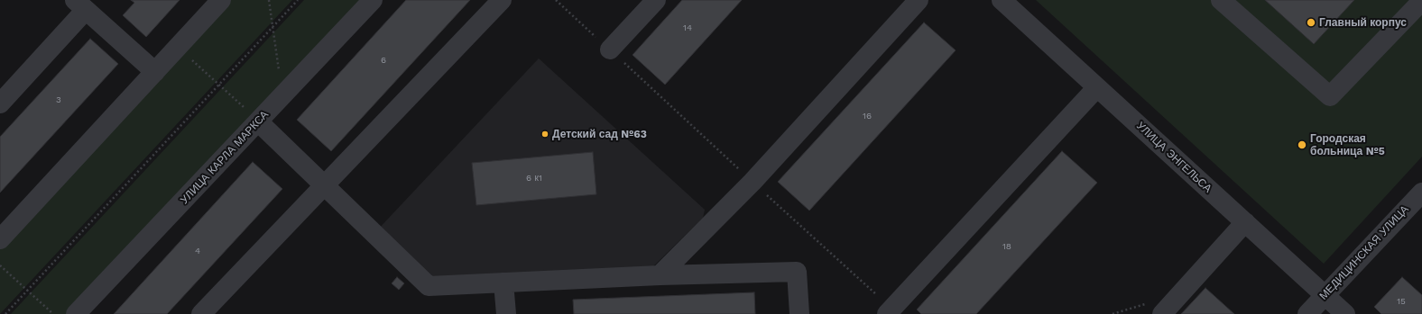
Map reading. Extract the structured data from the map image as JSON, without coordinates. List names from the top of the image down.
{
  "streets": {
    "street": ["УЛИЦА КАРЛА МАРКСА", "УЛИЦА ЭНГЕЛЬСА", "МЕДИЦИНСКАЯ УЛИЦА"]
  },
  "crossings": [
    ["УЛИЦА ЭНГЕЛЬСА", "МЕДИЦИНСКАЯ УЛИЦА"]
  ],
  "places": ["Главный корпус", "Детский сад №63", "Городская больница №5"],
  "house_numbers": [
    "14",
    "6",
    "3",
    "16",
    "6 к1",
    "18",
    "4",
    "15"
  ]
}
